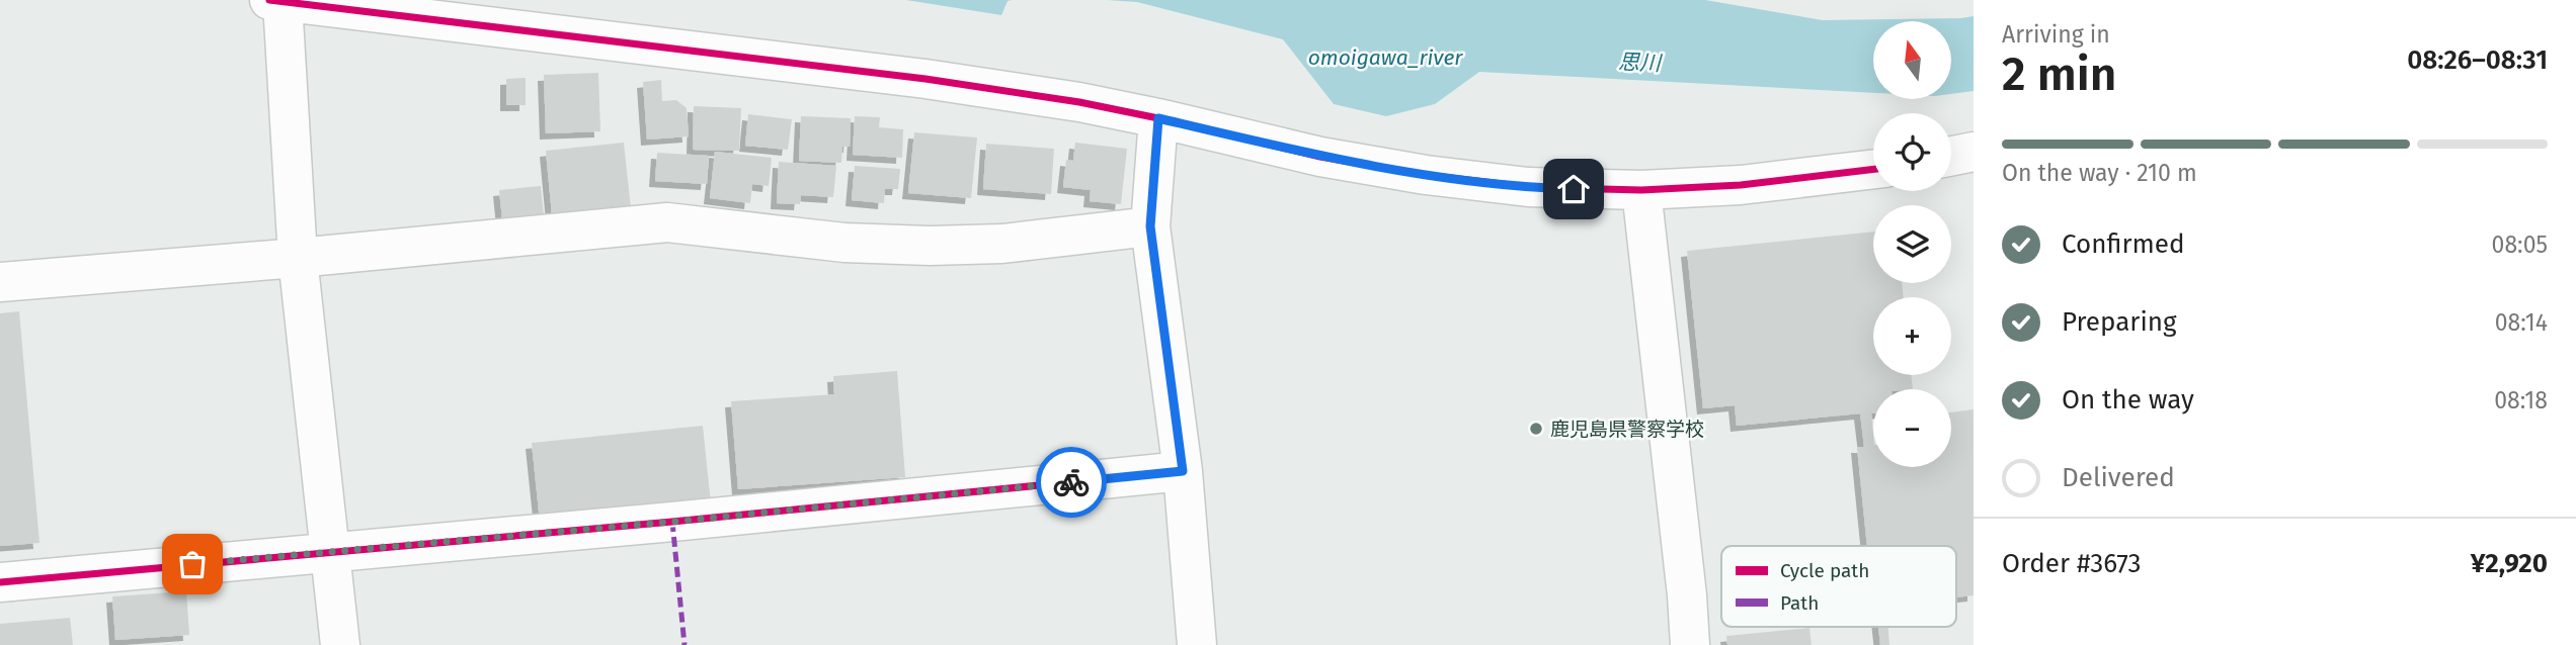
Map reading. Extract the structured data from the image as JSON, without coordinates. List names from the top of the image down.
{
  "water": ["omoigawa_river", "思川"],
  "places": ["鹿児島県警察学校"],
  "legend": ["Cycle path", "Path"],
  "north": "top",
  "page": {
    "heading": ["2 min", "Arriving in", "08:26–08:31"],
    "panel": ["Order #3673", "¥2,920"],
    "map_buttons": ["+", "−"],
    "bar": "On the way · 210 m",
    "list": [
      ["Confirmed", "08:05"],
      ["Preparing", "08:14"],
      ["On the way", "08:18"],
      "Delivered"
    ]
  }
}
